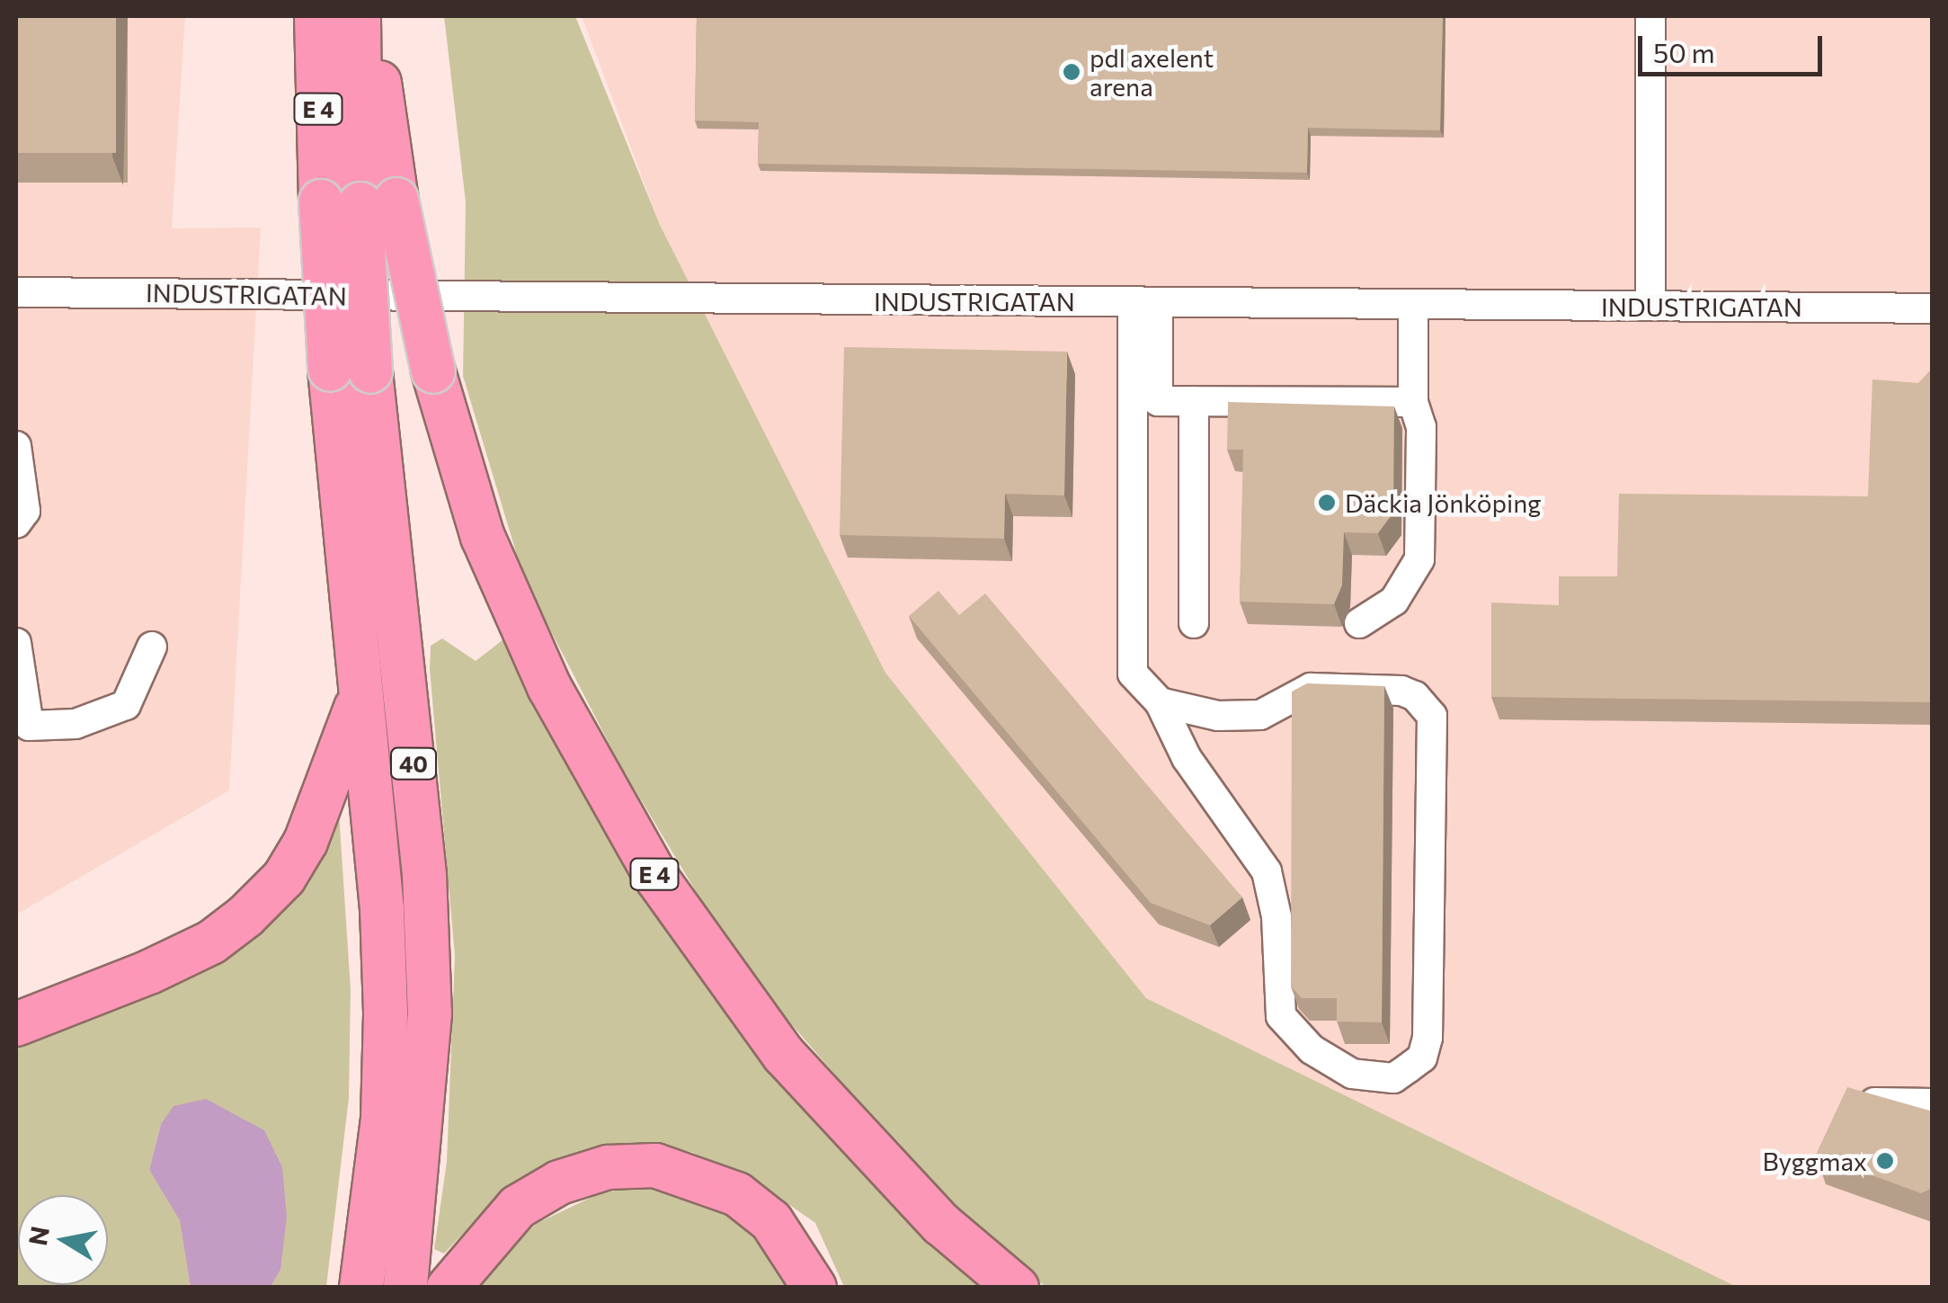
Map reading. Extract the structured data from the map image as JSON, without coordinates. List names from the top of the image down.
{
  "streets": {
    "highway": ["E 4", "40"],
    "street": ["INDUSTRIGATAN"]
  },
  "crossings": [
    ["E 4", "40"]
  ],
  "places": ["pdl axelent arena", "Däckia Jönköping", "Byggmax"],
  "scale_bar": "50 m",
  "north": "left"
}
